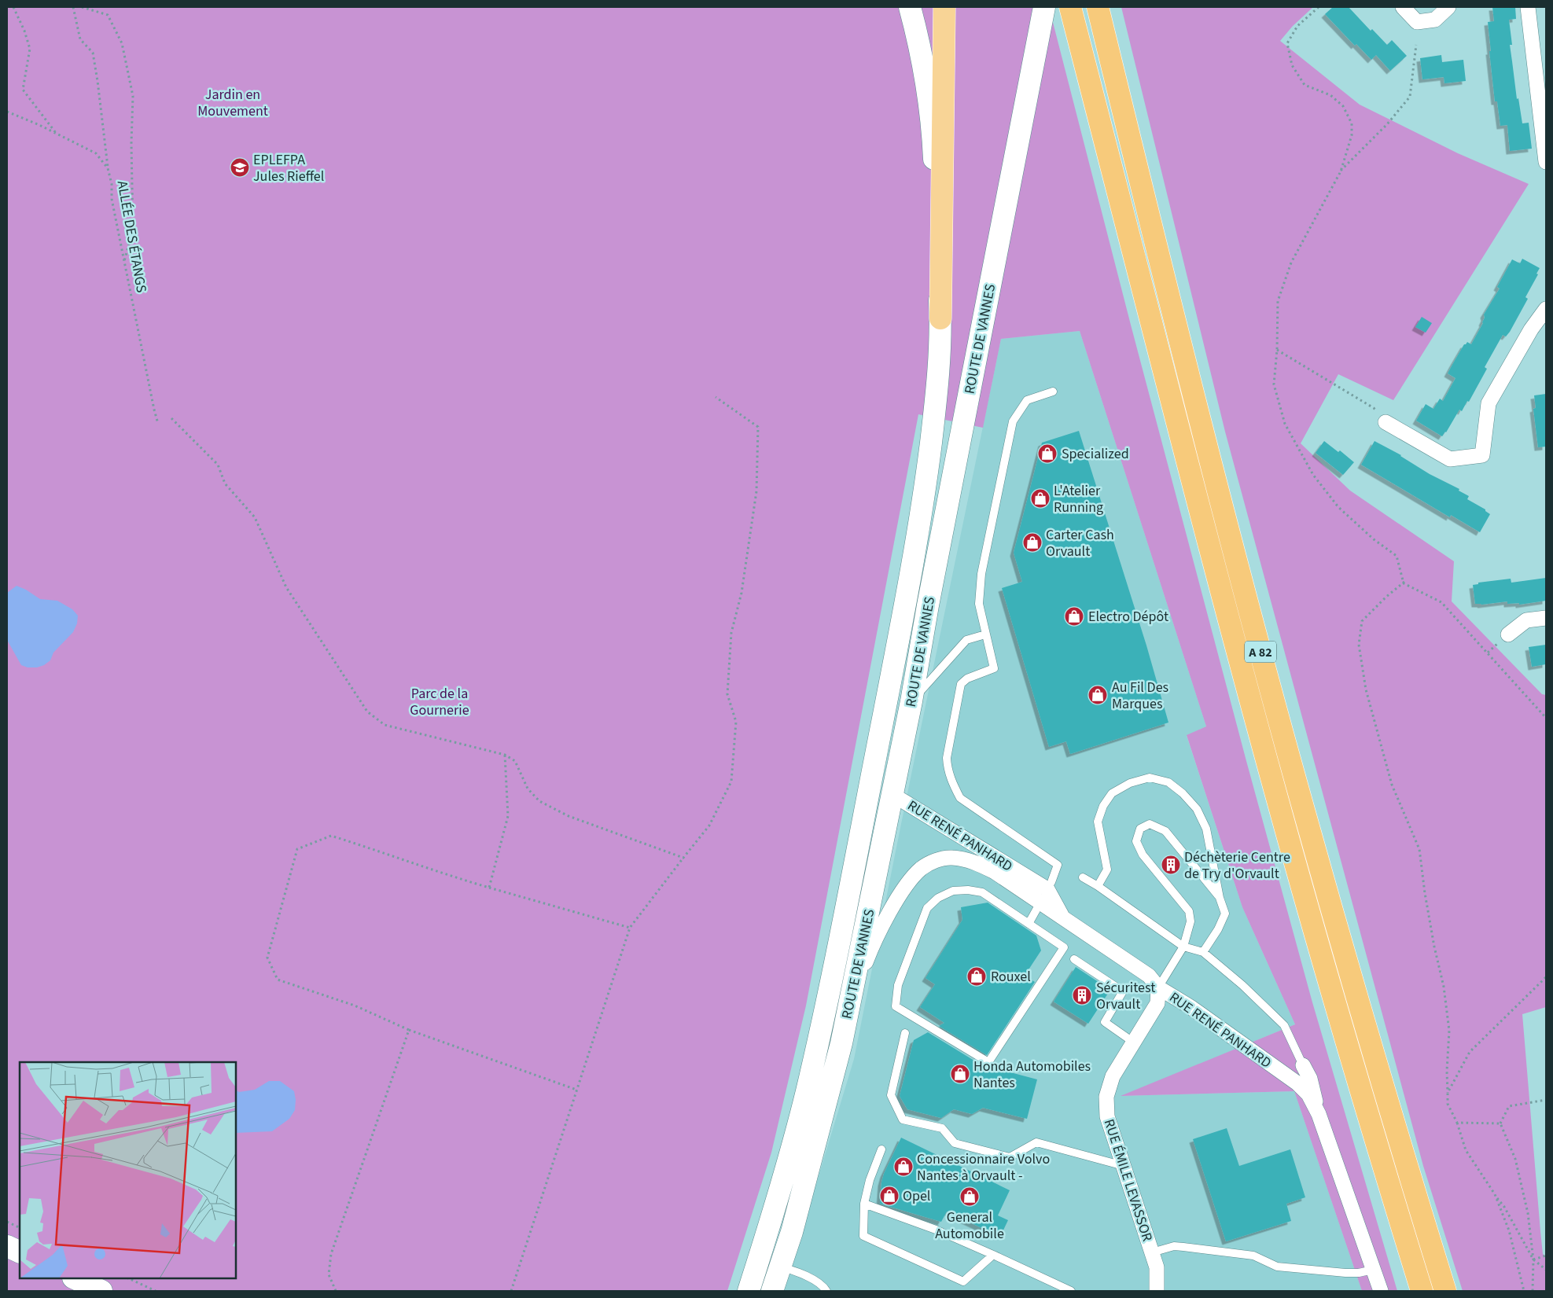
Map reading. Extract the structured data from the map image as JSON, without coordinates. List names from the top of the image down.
{
  "streets": {
    "highway": ["A 82"],
    "main road": ["ROUTE DE VANNES"],
    "street": ["RUE RENÉ PANHARD", "RUE ÉMILE LEVASSOR"],
    "path": ["ALLÉE DES ÉTANGS"]
  },
  "crossings": [
    ["ROUTE DE VANNES", "RUE RENÉ PANHARD"],
    ["RUE RENÉ PANHARD", "RUE ÉMILE LEVASSOR"]
  ],
  "parks": ["Jardin en Mouvement", "Parc de la Gournerie"],
  "places": {
    "school or university": ["EPLEFPA Jules Rieffel"],
    "shop": [
      "Specialized",
      "L'Atelier Running",
      "Carter Cash Orvault",
      "Electro Dépôt",
      "Au Fil Des Marques",
      "Rouxel",
      "Honda Automobiles Nantes",
      "Concessionnaire Volvo Nantes à Orvault -",
      "Opel",
      "General Automobile"
    ],
    "building": ["Déchèterie Centre de Try d'Orvault", "Sécuritest Orvault"]
  }
}
